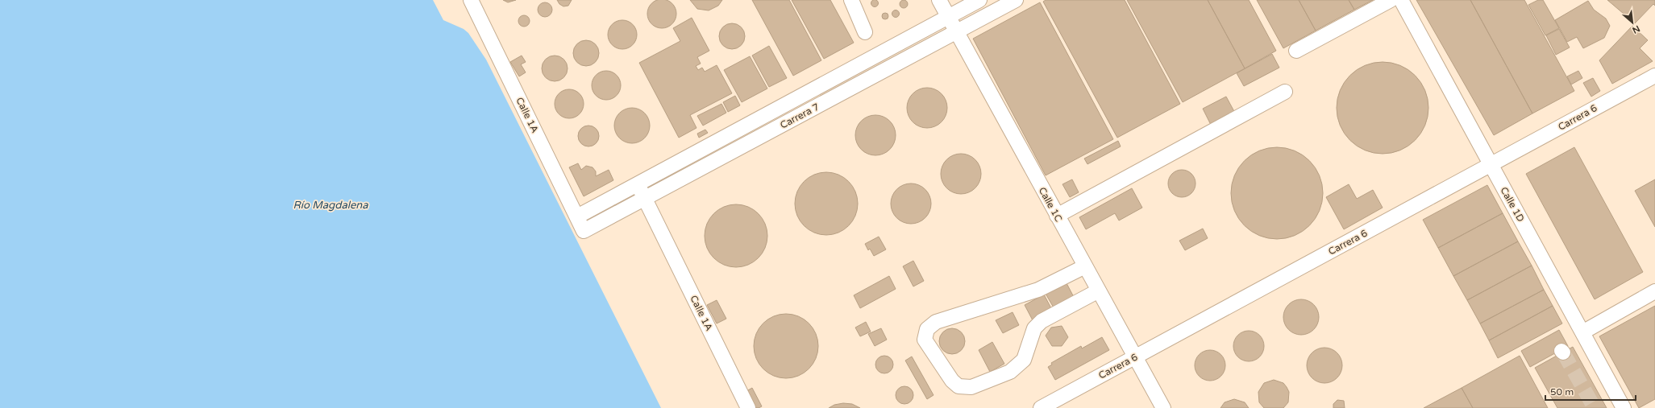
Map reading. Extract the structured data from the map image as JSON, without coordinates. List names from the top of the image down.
{
  "streets": {
    "street": [
      "Calle 1A",
      "Carrera 7",
      "Carrera 6",
      "Calle 1C",
      "Calle 1D"
    ]
  },
  "crossings": [
    ["Calle 1A", "Carrera 7"],
    ["Carrera 7", "Calle 1C"],
    ["Carrera 6", "Calle 1C"],
    ["Carrera 6", "Calle 1D"]
  ],
  "water": ["Río Magdalena"],
  "scale_bar": "50 m",
  "north": "bottom right"
}
